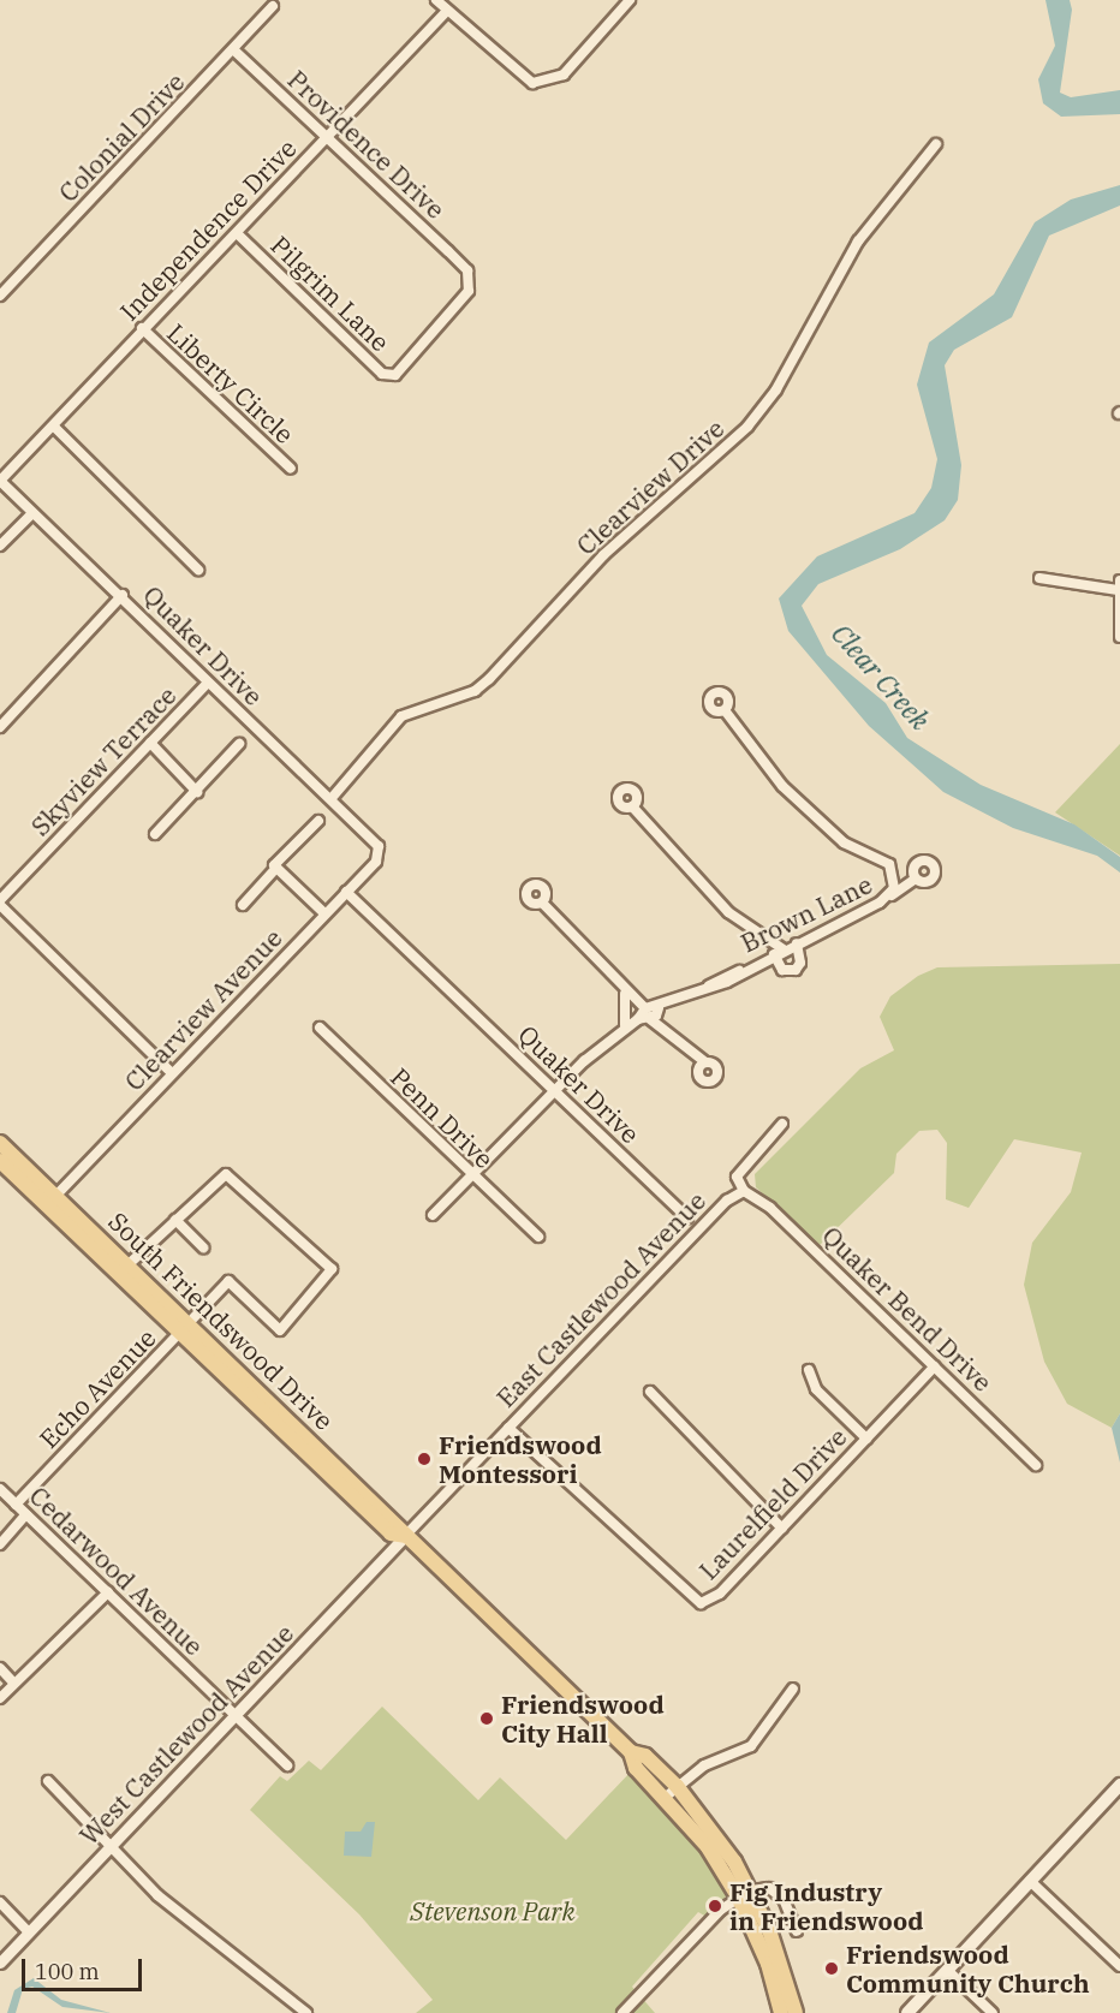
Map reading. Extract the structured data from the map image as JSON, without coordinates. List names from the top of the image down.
{
  "streets": {
    "main road": ["South Friendswood Drive"],
    "street": [
      "Colonial Drive",
      "Providence Drive",
      "Independence Drive",
      "Pilgrim Lane",
      "Liberty Circle",
      "Clearview Drive",
      "Quaker Drive",
      "Skyview Terrace",
      "Brown Lane",
      "Clearview Avenue",
      "Penn Drive",
      "East Castlewood Avenue",
      "Quaker Bend Drive",
      "Echo Avenue",
      "Laurelfield Drive",
      "Cedarwood Avenue",
      "West Castlewood Avenue"
    ]
  },
  "crossings": [
    ["Colonial Drive", "Providence Drive"],
    ["Providence Drive", "Independence Drive"],
    ["Providence Drive", "Pilgrim Lane"],
    ["Independence Drive", "Pilgrim Lane"],
    ["Independence Drive", "Liberty Circle"],
    ["Independence Drive", "Quaker Drive"],
    ["Clearview Drive", "Quaker Drive"],
    ["Quaker Drive", "Skyview Terrace"],
    ["Quaker Drive", "Clearview Avenue"],
    ["Clearview Avenue", "South Friendswood Drive"],
    ["East Castlewood Avenue", "Quaker Bend Drive"],
    ["East Castlewood Avenue", "South Friendswood Drive"],
    ["East Castlewood Avenue", "Laurelfield Drive"],
    ["East Castlewood Avenue", "West Castlewood Avenue"],
    ["Quaker Bend Drive", "Laurelfield Drive"],
    ["South Friendswood Drive", "Echo Avenue"],
    ["South Friendswood Drive", "West Castlewood Avenue"],
    ["Echo Avenue", "Cedarwood Avenue"],
    ["Cedarwood Avenue", "West Castlewood Avenue"]
  ],
  "water": ["Clear Creek"],
  "parks": ["Stevenson Park"],
  "places": [
    "Friendswood Montessori",
    "Friendswood City Hall",
    "Fig Industry in Friendswood",
    "Friendswood Community Church"
  ],
  "scale_bar": "100 m"
}
